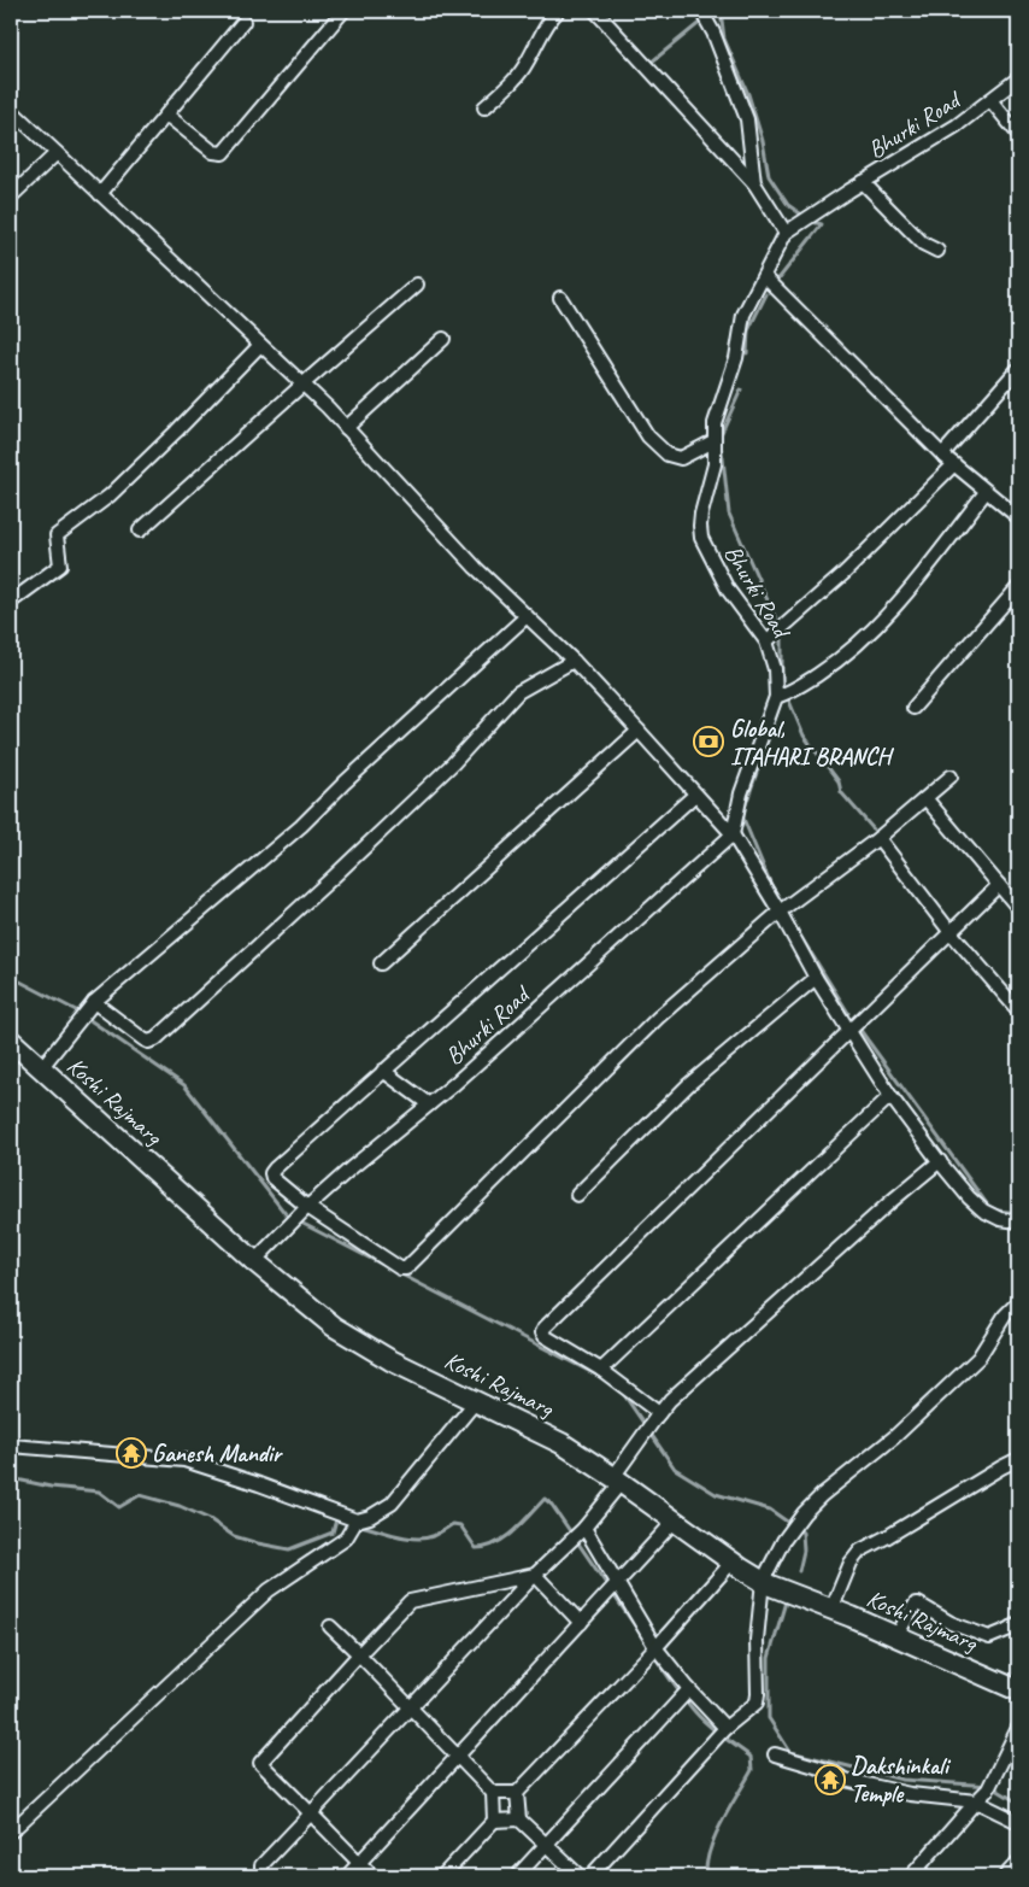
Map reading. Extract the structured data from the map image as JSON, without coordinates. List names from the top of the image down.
{
  "streets": {
    "main road": ["Koshi Rajmarg"],
    "street": ["Bhurki Road"]
  },
  "crossings": [
    ["Bhurki Road", "Koshi Rajmarg"]
  ],
  "places": {
    "bank": ["Global, ITAHARI BRANCH"],
    "temple": ["Ganesh Mandir", "Dakshinkali Temple"]
  }
}
